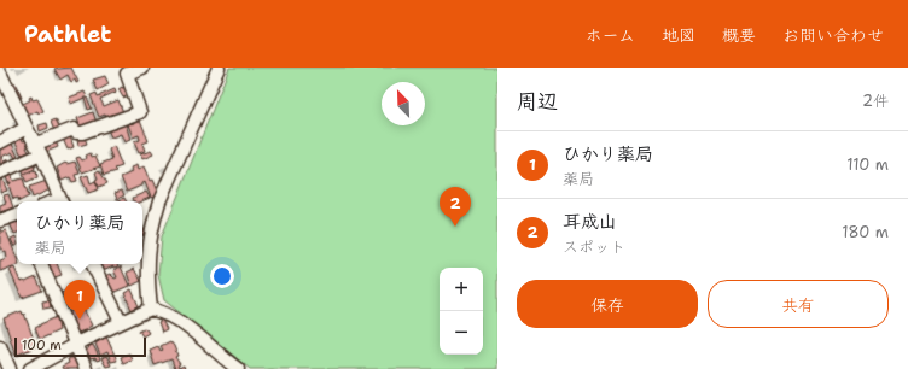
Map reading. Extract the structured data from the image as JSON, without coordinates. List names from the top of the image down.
{
  "scale_bar": "100 m",
  "north": "top left",
  "page": {
    "header": "Pathlet",
    "nav": [
      "ホーム",
      "地図",
      "概要",
      "お問い合わせ"
    ],
    "heading": ["周辺", "2件"],
    "list": [
      {
        "mark": "1",
        "name": "ひかり薬局",
        "note": "薬局",
        "value": "110 m"
      },
      {
        "mark": "2",
        "name": "耳成山",
        "note": "スポット",
        "value": "180 m"
      }
    ],
    "pins": ["2", "1"],
    "popup": ["ひかり薬局", "薬局"],
    "buttons": ["保存", "共有"],
    "map_buttons": ["+", "−"],
    "scale": "100 m"
  }
}
